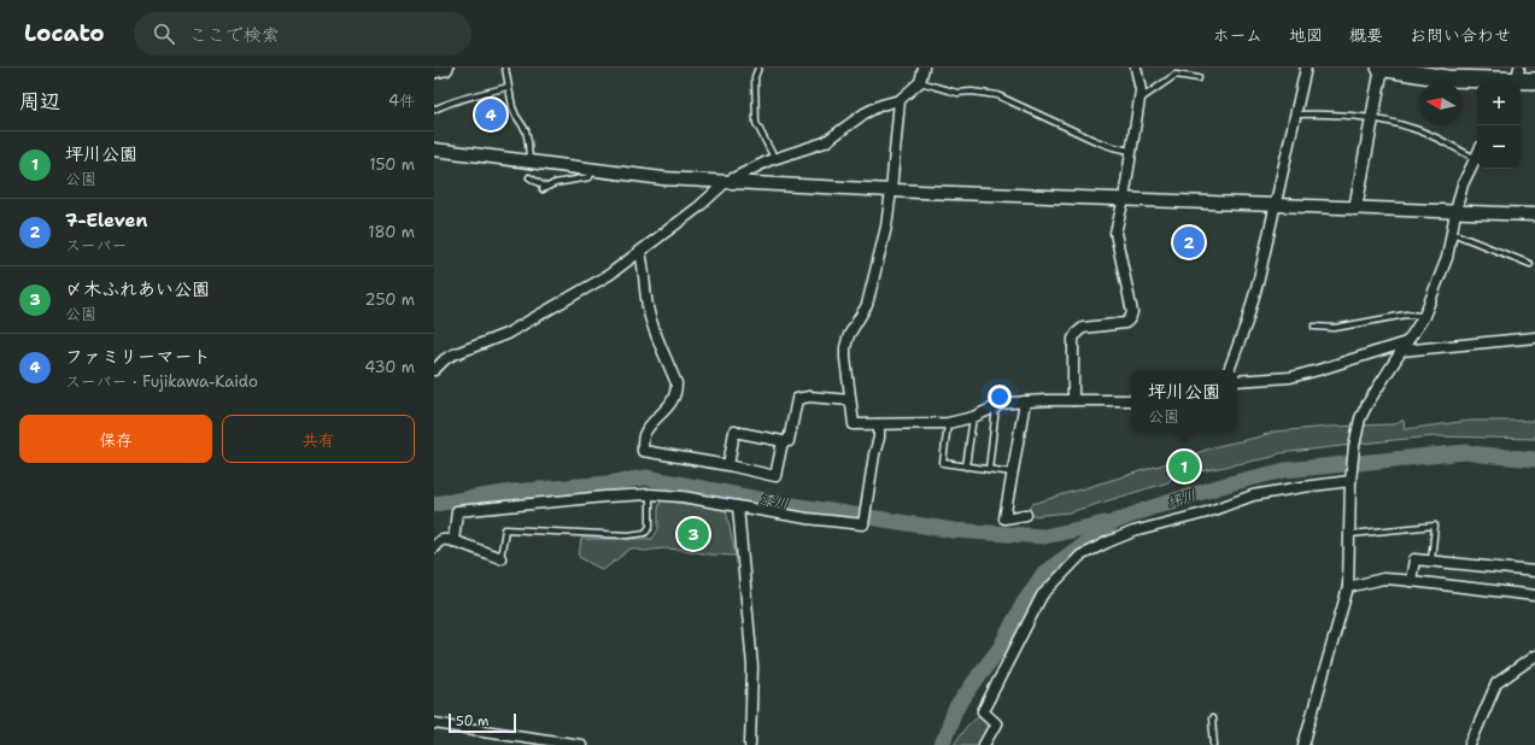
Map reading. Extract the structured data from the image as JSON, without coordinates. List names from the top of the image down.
{
  "water": ["坪川", "漆川"],
  "scale_bar": "50 m",
  "north": "left",
  "page": {
    "header": "Locato",
    "search": "ここで検索",
    "nav": [
      "ホーム",
      "地図",
      "概要",
      "お問い合わせ"
    ],
    "heading": ["周辺", "4件"],
    "map_buttons": ["+", "−"],
    "pins": [
      "4",
      "2",
      "1",
      "3"
    ],
    "list": [
      {
        "mark": "1",
        "name": "坪川公園",
        "note": "公園",
        "value": "150 m"
      },
      {
        "mark": "2",
        "name": "7-Eleven",
        "note": "スーパー",
        "value": "180 m"
      },
      {
        "mark": "3",
        "name": "〆木ふれあい公園",
        "note": "公園",
        "value": "250 m"
      },
      {
        "mark": "4",
        "name": "ファミリーマート",
        "note": "スーパー · Fujikawa-Kaido",
        "value": "430 m"
      }
    ],
    "popup": ["坪川公園", "公園"],
    "buttons": ["保存", "共有"],
    "scale": "50 m"
  }
}
